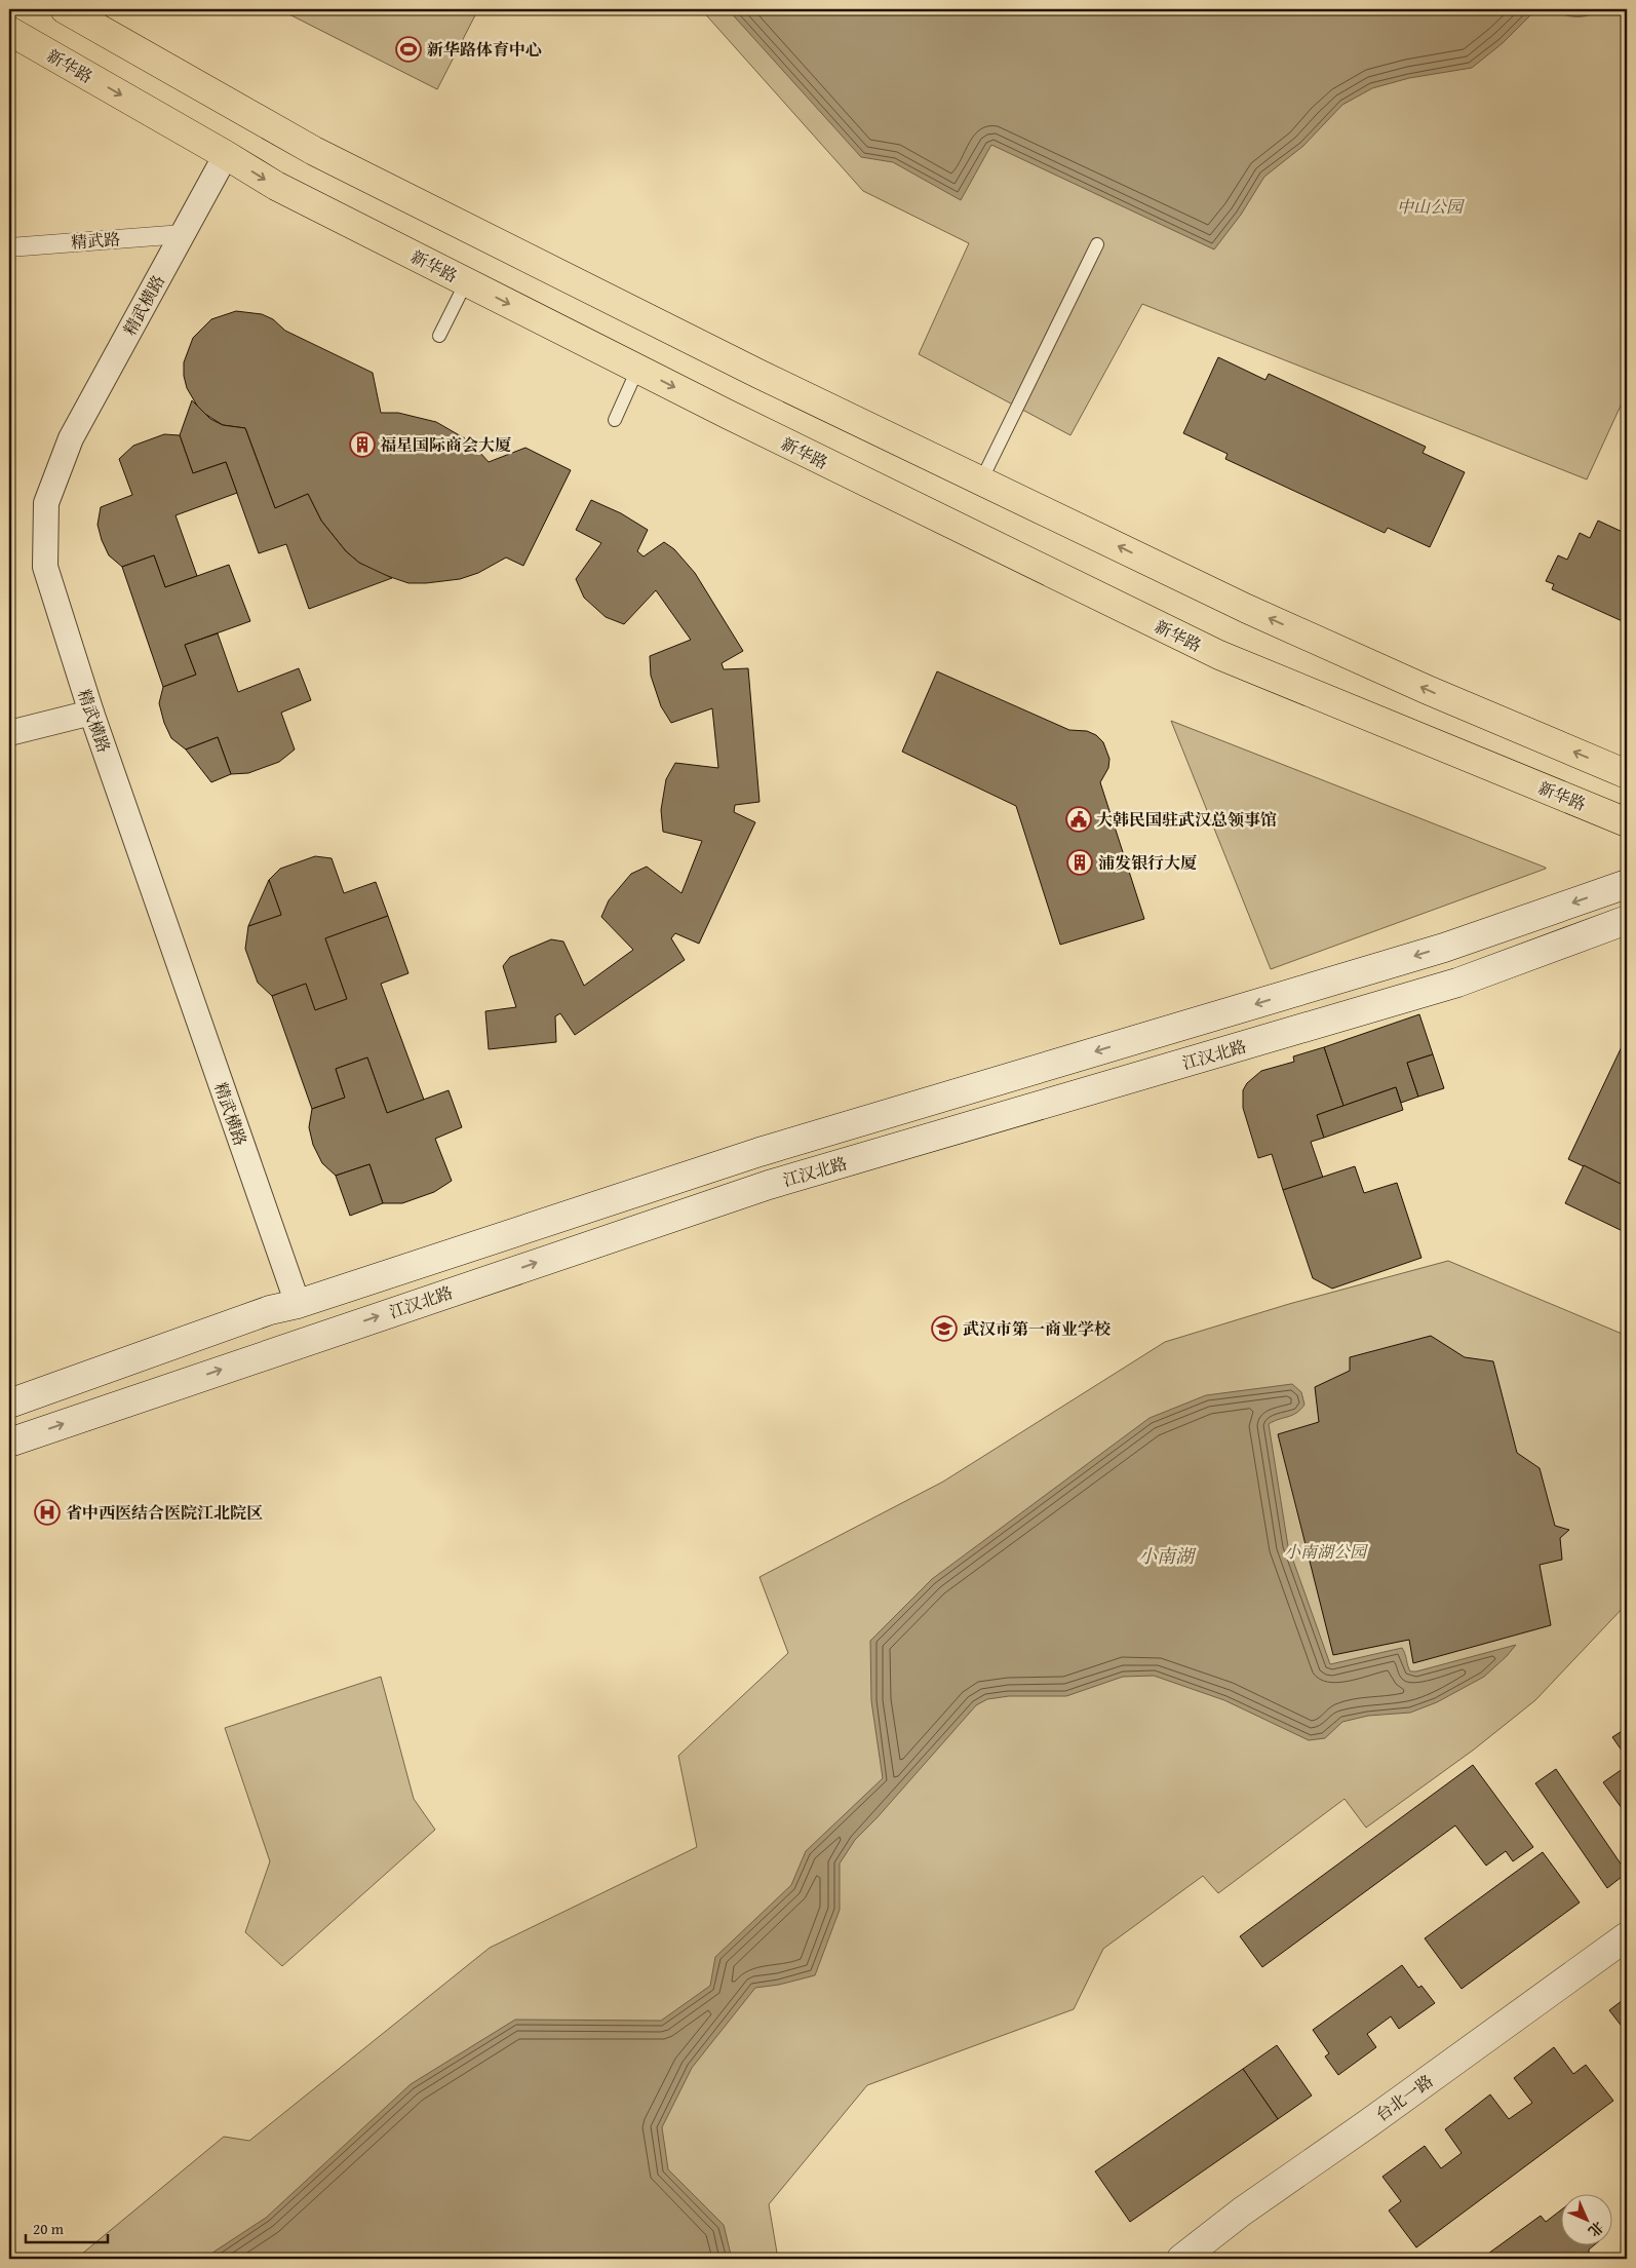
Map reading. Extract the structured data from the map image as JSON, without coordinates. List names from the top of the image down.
{
  "streets": {
    "main road": ["新华路", "江汉北路", "台北一路"],
    "street": ["精武路", "精武横路"]
  },
  "crossings": [
    ["新华路", "精武横路"],
    ["精武路", "精武横路"],
    ["精武横路", "江汉北路"]
  ],
  "water": ["小南湖"],
  "parks": ["中山公园", "小南湖公园"],
  "places": {
    "sports": ["新华路体育中心"],
    "building": ["福星国际商会大厦", "浦发银行大厦"],
    "public building": ["大韩民国驻武汉总领事馆"],
    "school or university": ["武汉市第一商业学校"],
    "hospital": ["省中西医结合医院江北院区"]
  },
  "scale_bar": "20 m",
  "north": "bottom right"
}
